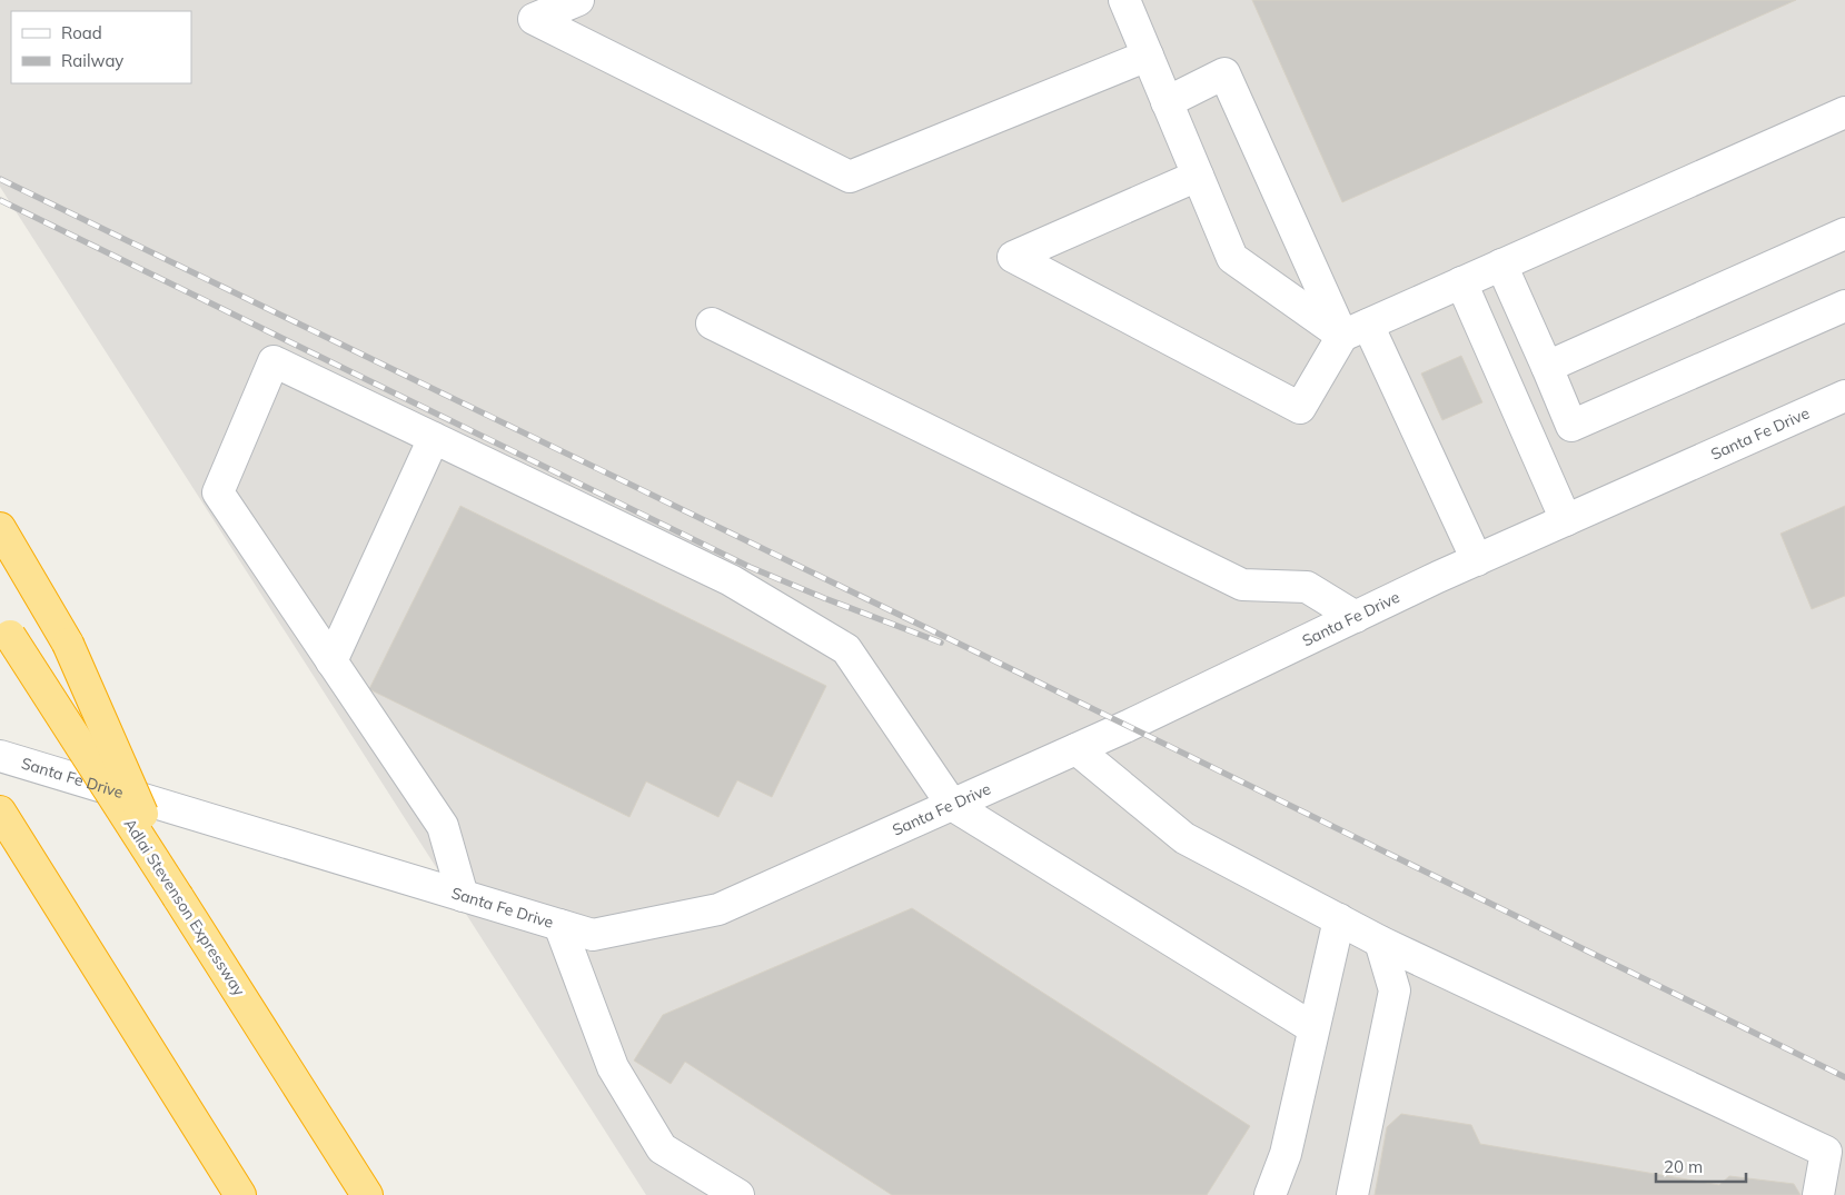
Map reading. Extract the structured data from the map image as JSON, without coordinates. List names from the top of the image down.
{
  "streets": {
    "highway": ["Adlai Stevenson Expressway"],
    "street": ["Santa Fe Drive"]
  },
  "legend": ["Road", "Railway"],
  "scale_bar": "20 m"
}
